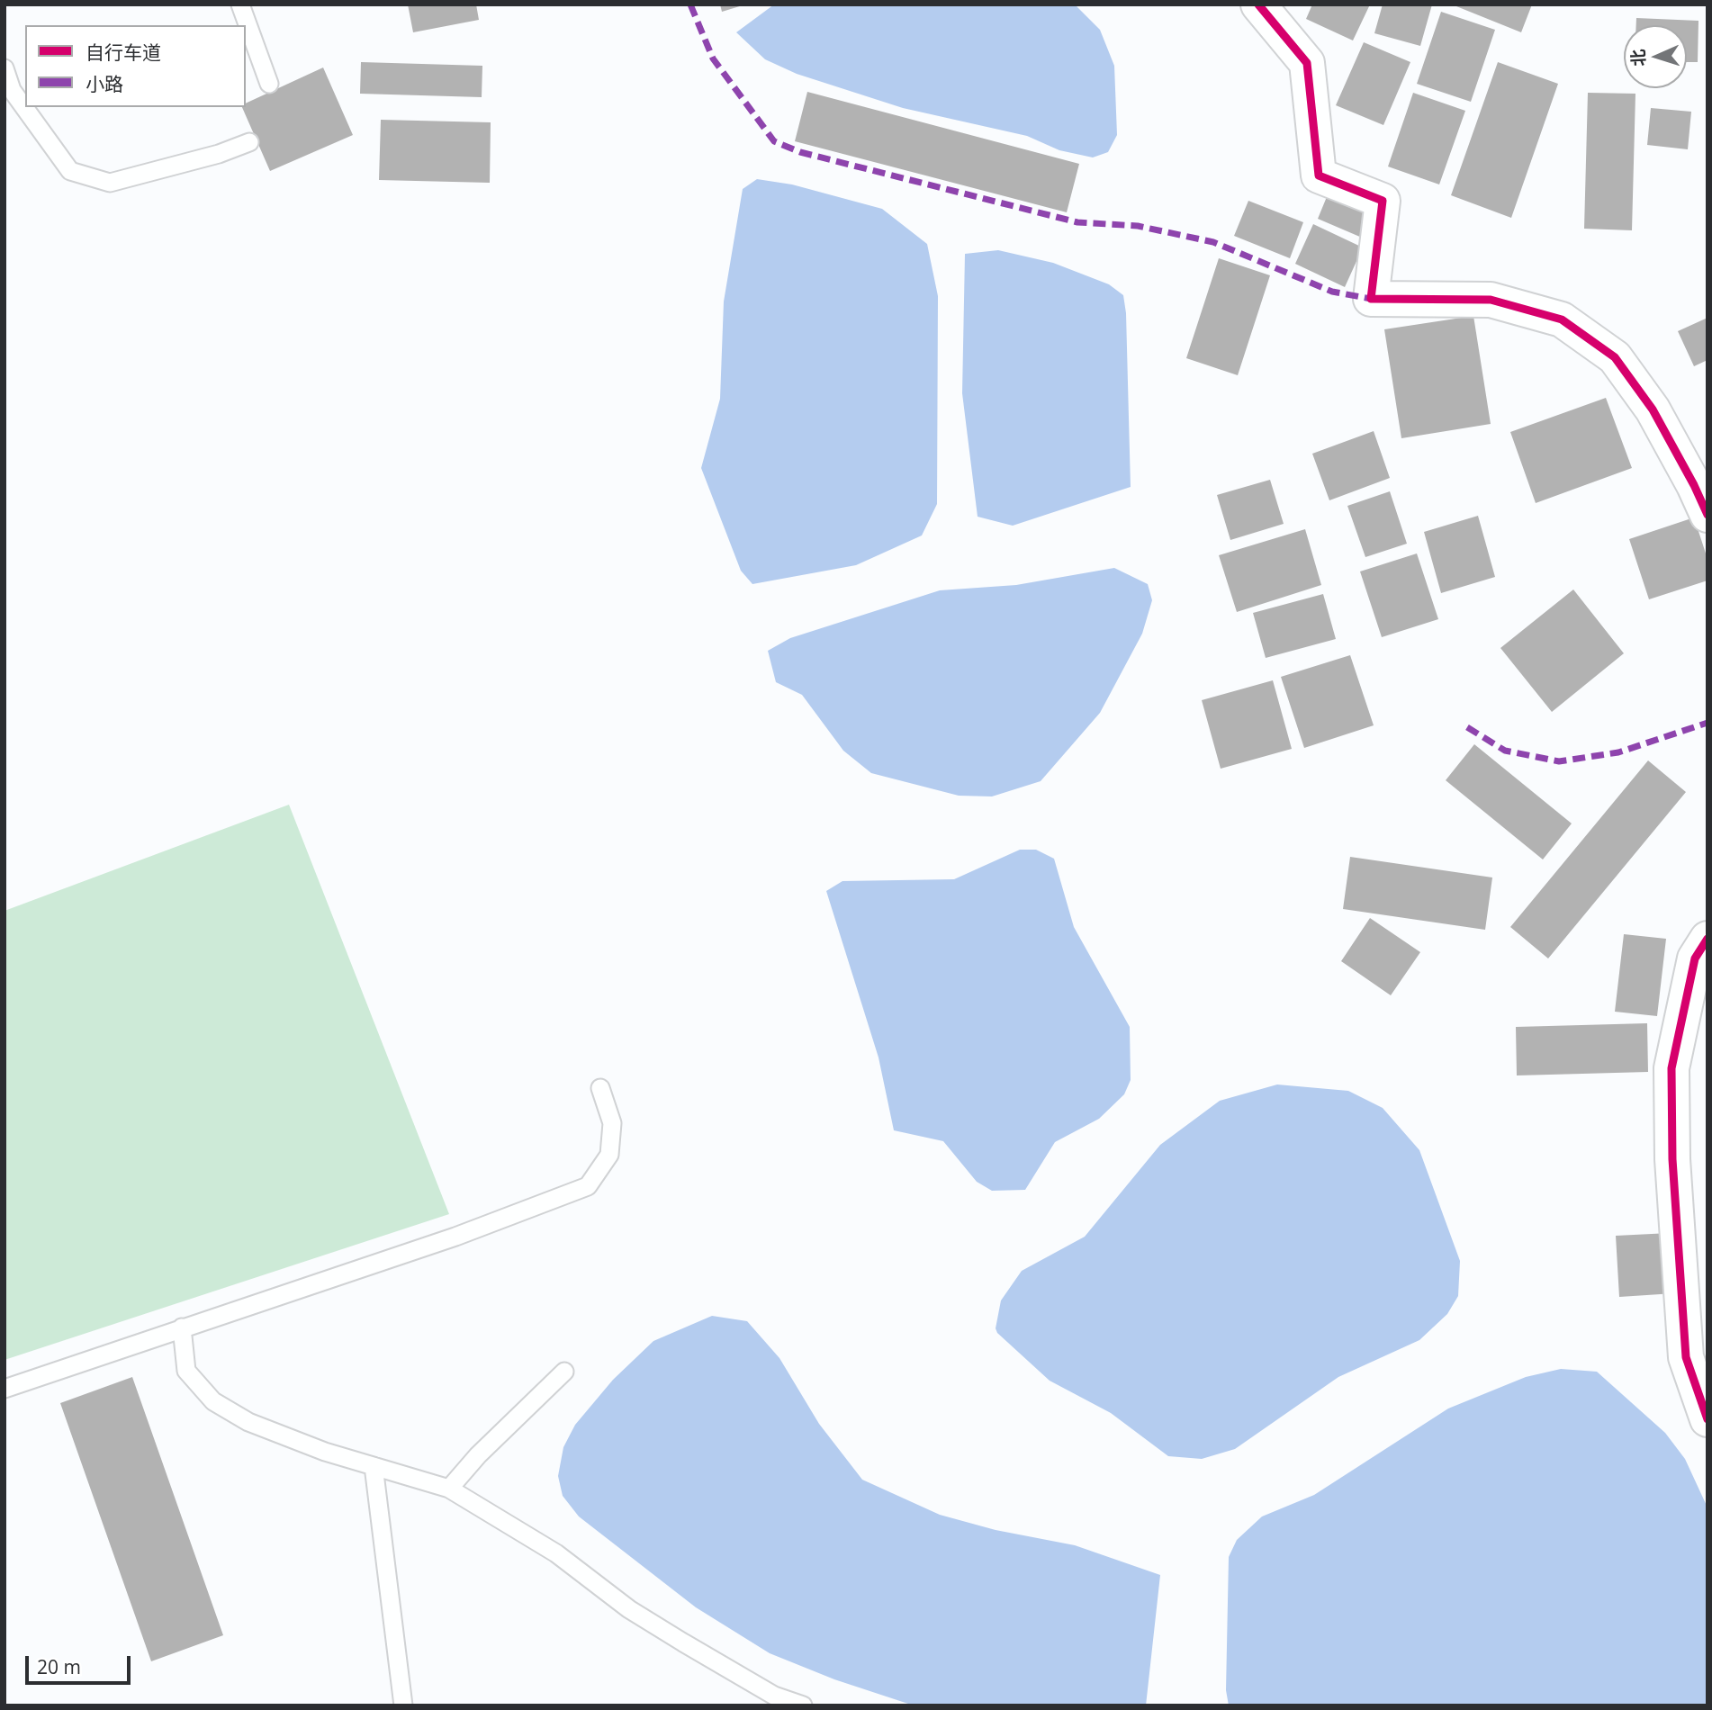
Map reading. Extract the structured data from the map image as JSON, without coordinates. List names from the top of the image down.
{
  "legend": ["自行车道", "小路"],
  "scale_bar": "20 m",
  "north": "left"
}
